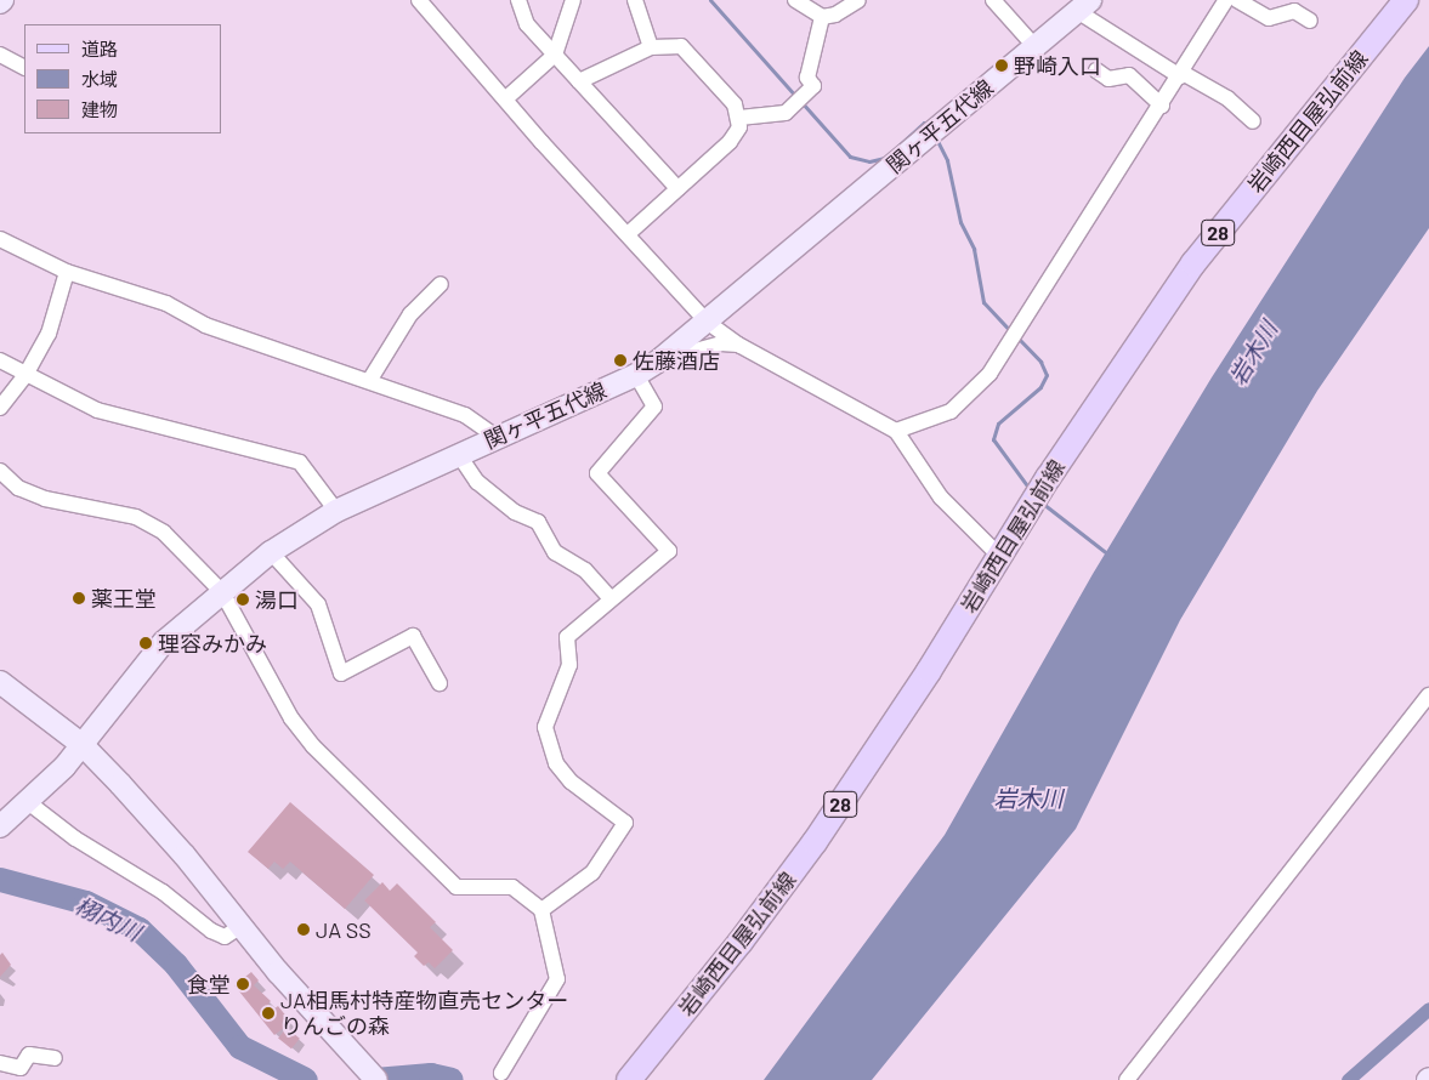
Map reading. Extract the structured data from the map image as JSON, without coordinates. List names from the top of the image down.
{
  "streets": {
    "main road": ["岩崎西目屋弘前線", "関ヶ平五代線", "28"]
  },
  "water": ["岩木川", "栩内川"],
  "places": [
    "野崎入口",
    "佐藤酒店",
    "薬王堂",
    "湯口",
    "理容みかみ",
    "JA SS",
    "食堂",
    "JA相馬村特産物直売センター りんごの森"
  ],
  "legend": ["道路", "水域", "建物"]
}
